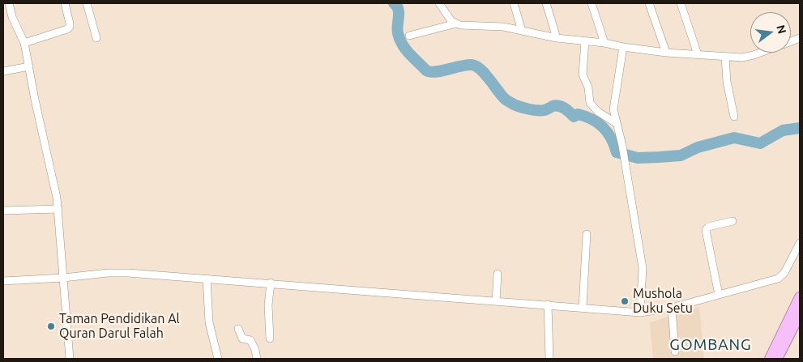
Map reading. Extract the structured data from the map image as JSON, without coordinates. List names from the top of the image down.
{
  "districts": ["GOMBANG"],
  "places": ["Mushola Duku Setu", "Taman Pendidikan Al Quran Darul Falah"],
  "north": "right"
}
